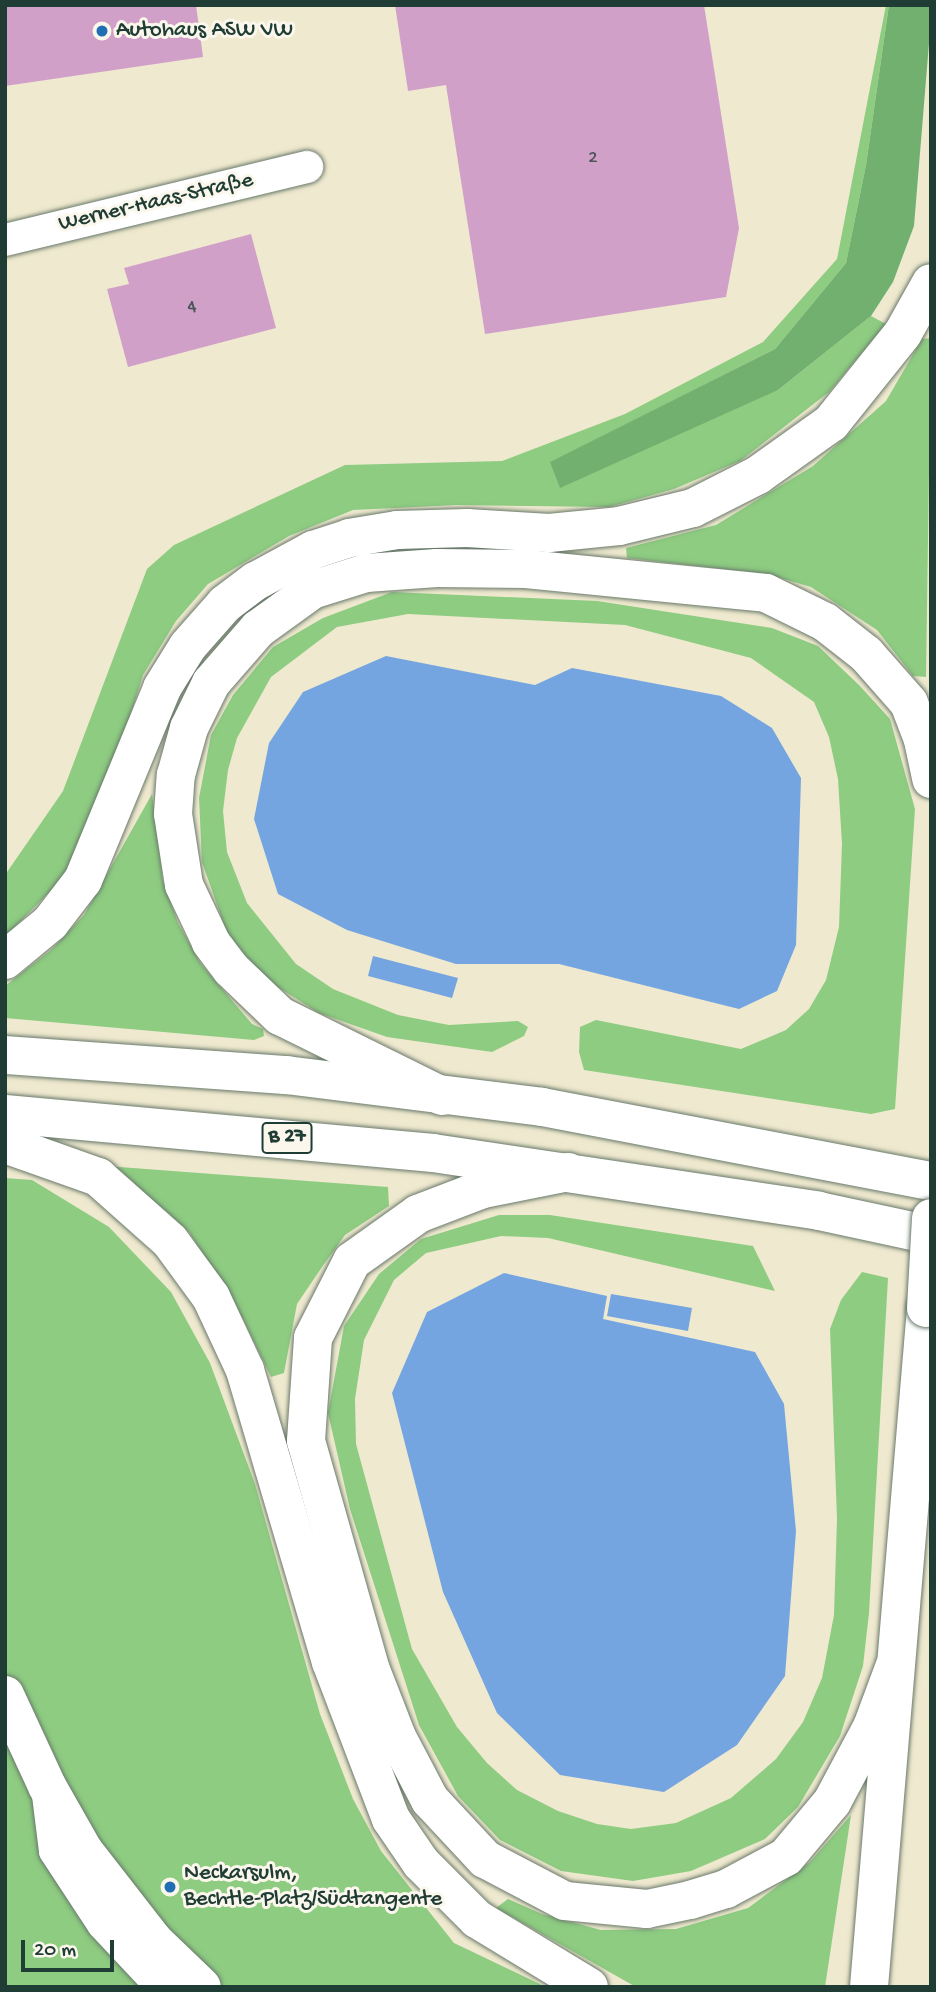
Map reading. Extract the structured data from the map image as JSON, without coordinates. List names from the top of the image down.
{
  "streets": {
    "main road": ["B 27"],
    "street": ["Werner-Haas-Straße"]
  },
  "places": ["Autohaus ASW VW", "Neckarsulm, Bechtle-Platz/Südtangente"],
  "house_numbers": ["2", "4"],
  "scale_bar": "20 m"
}
